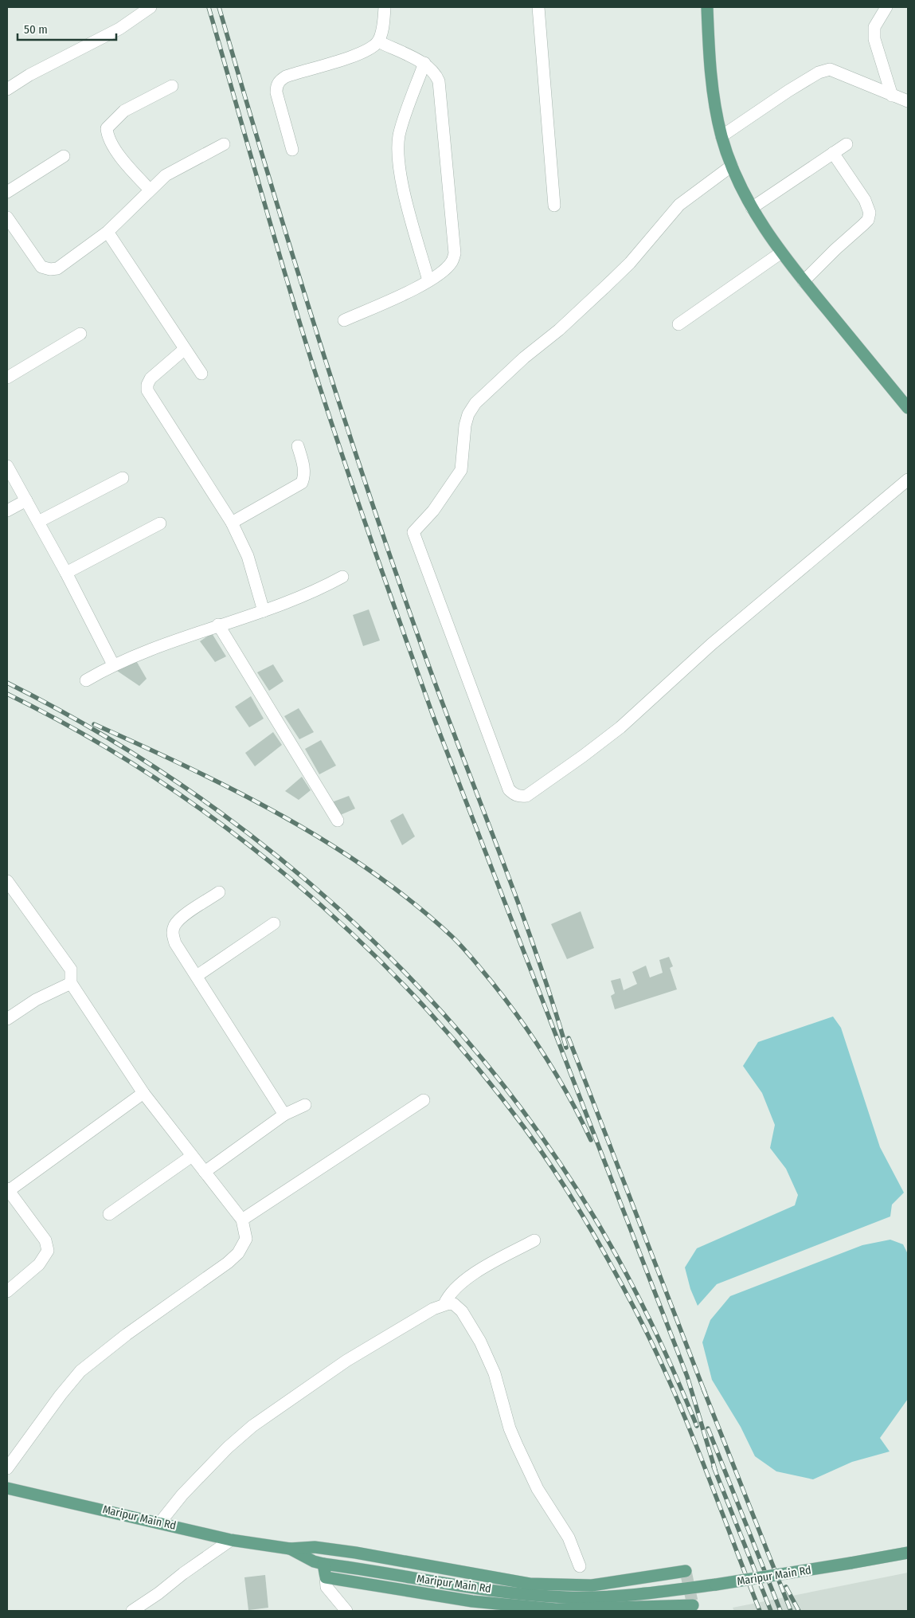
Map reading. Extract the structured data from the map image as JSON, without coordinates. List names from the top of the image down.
{
  "streets": {
    "main road": ["Maripur Main Rd"]
  },
  "scale_bar": "50 m"
}
